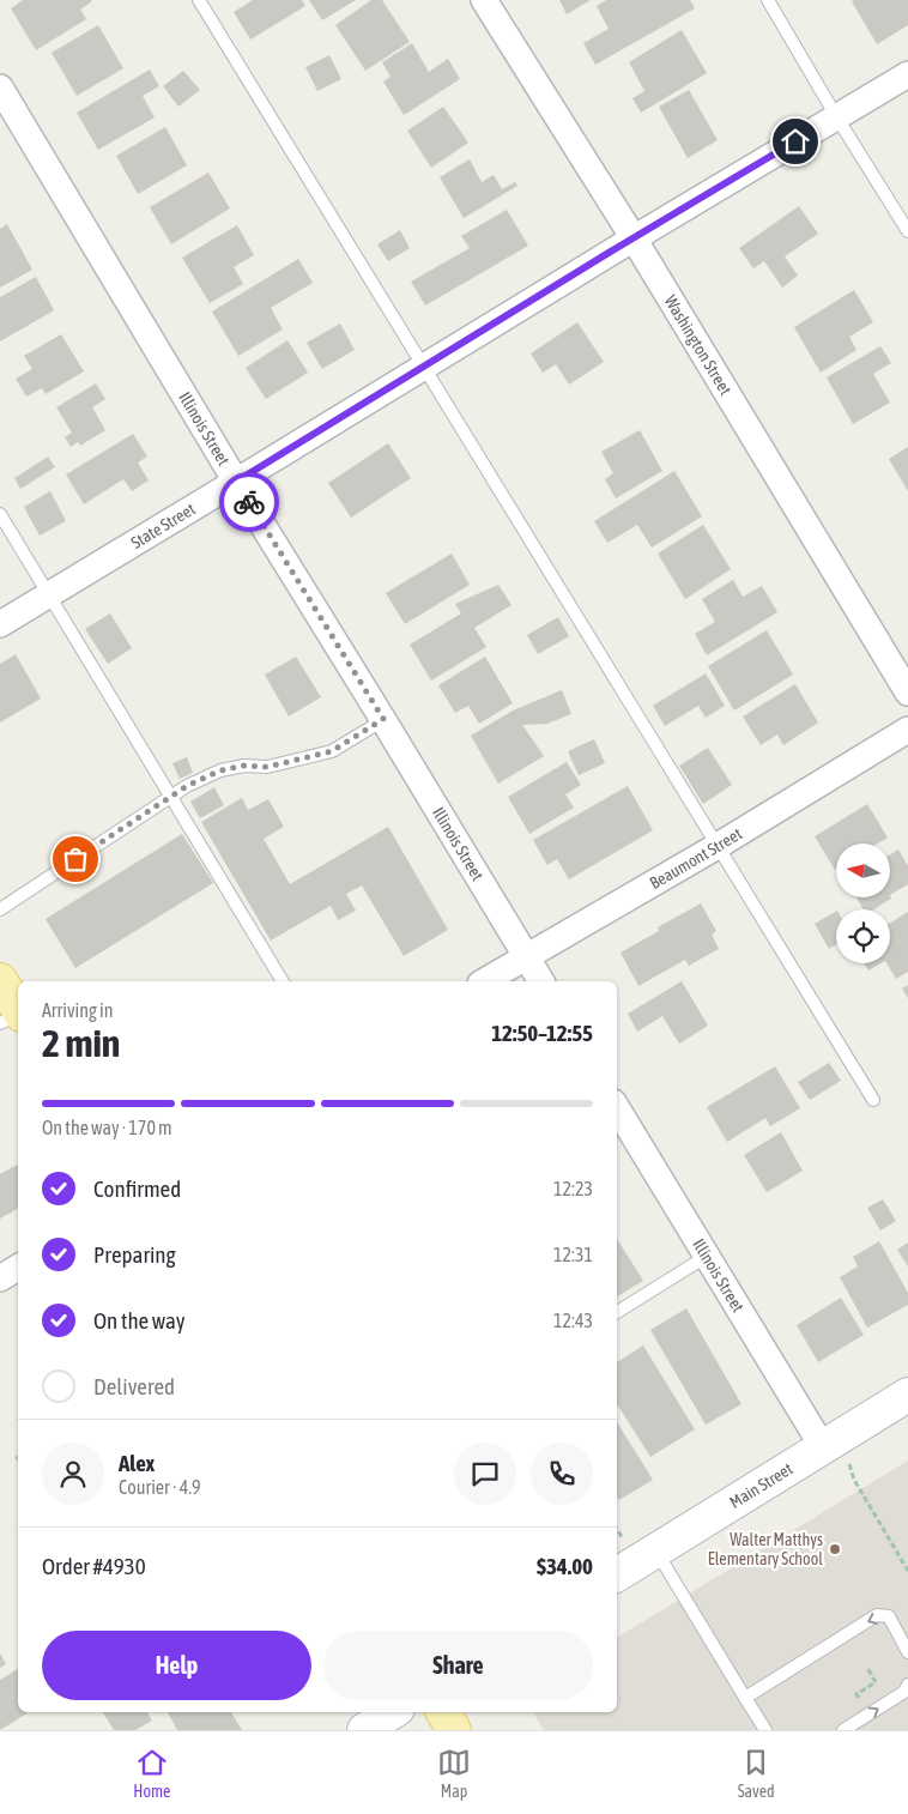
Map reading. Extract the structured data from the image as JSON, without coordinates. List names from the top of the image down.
{
  "streets": {
    "street": [
      "Washington Street",
      "Illinois Street",
      "State Street",
      "Beaumont Street",
      "Main Street"
    ]
  },
  "crossings": [
    ["Washington Street", "State Street"],
    ["Illinois Street", "State Street"],
    ["Illinois Street", "Beaumont Street"],
    ["Illinois Street", "Main Street"]
  ],
  "places": ["Walter Matthys Elementary School"],
  "north": "left",
  "page": {
    "heading": ["2 min", "Arriving in", "12:50–12:55"],
    "panel": [
      "Alex",
      "Courier · 4.9",
      "Order #4930",
      "$34.00"
    ],
    "bar": "On the way · 170 m",
    "list": [
      ["Confirmed", "12:23"],
      ["Preparing", "12:31"],
      ["On the way", "12:43"],
      "Delivered"
    ],
    "buttons": ["Help", "Share"],
    "tabs": ["Home", "Map", "Saved"]
  }
}
